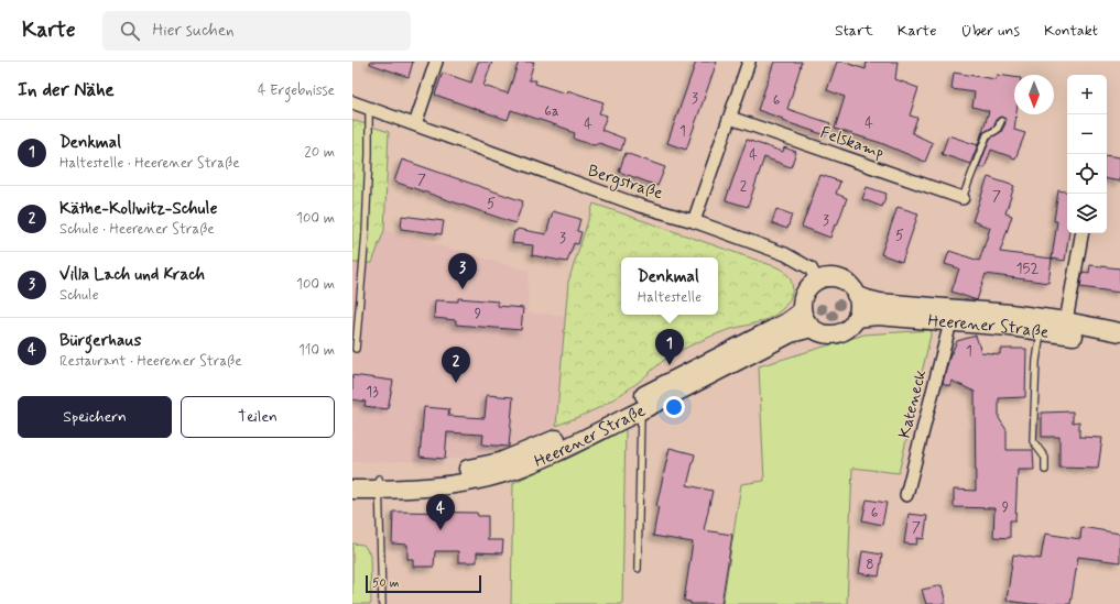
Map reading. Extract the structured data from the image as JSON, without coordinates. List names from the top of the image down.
{
  "streets": {
    "main road": ["Heerener Straße"],
    "street": ["Felskamp", "Bergstraße", "Kateneck"]
  },
  "crossings": [
    ["Bergstraße", "Heerener Straße"],
    ["Heerener Straße", "Kateneck"]
  ],
  "house_numbers": [
    "3",
    "6",
    "6a",
    "4",
    "4",
    "1",
    "4",
    "7",
    "2",
    "7",
    "5",
    "3",
    "5",
    "3",
    "152",
    "9",
    "1",
    "13",
    "9",
    "6",
    "7",
    "8"
  ],
  "scale_bar": "50 m",
  "north": "bottom",
  "page": {
    "header": "Karte",
    "search": "Hier suchen",
    "nav": [
      "Start",
      "Karte",
      "Über uns",
      "Kontakt"
    ],
    "heading": ["In der Nähe", "4 Ergebnisse"],
    "map_buttons": ["+", "−"],
    "list": [
      {
        "mark": "1",
        "name": "Denkmal",
        "note": "Haltestelle · Heerener Straße",
        "value": "20 m"
      },
      {
        "mark": "2",
        "name": "Käthe-Kollwitz-Schule",
        "note": "Schule · Heerener Straße",
        "value": "100 m"
      },
      {
        "mark": "3",
        "name": "Villa Lach und Krach",
        "note": "Schule",
        "value": "100 m"
      },
      {
        "mark": "4",
        "name": "Bürgerhaus",
        "note": "Restaurant · Heerener Straße",
        "value": "110 m"
      }
    ],
    "pins": [
      "3",
      "1",
      "2",
      "4"
    ],
    "popup": ["Denkmal", "Haltestelle"],
    "buttons": ["Speichern", "Teilen"],
    "scale": "50 m"
  }
}
